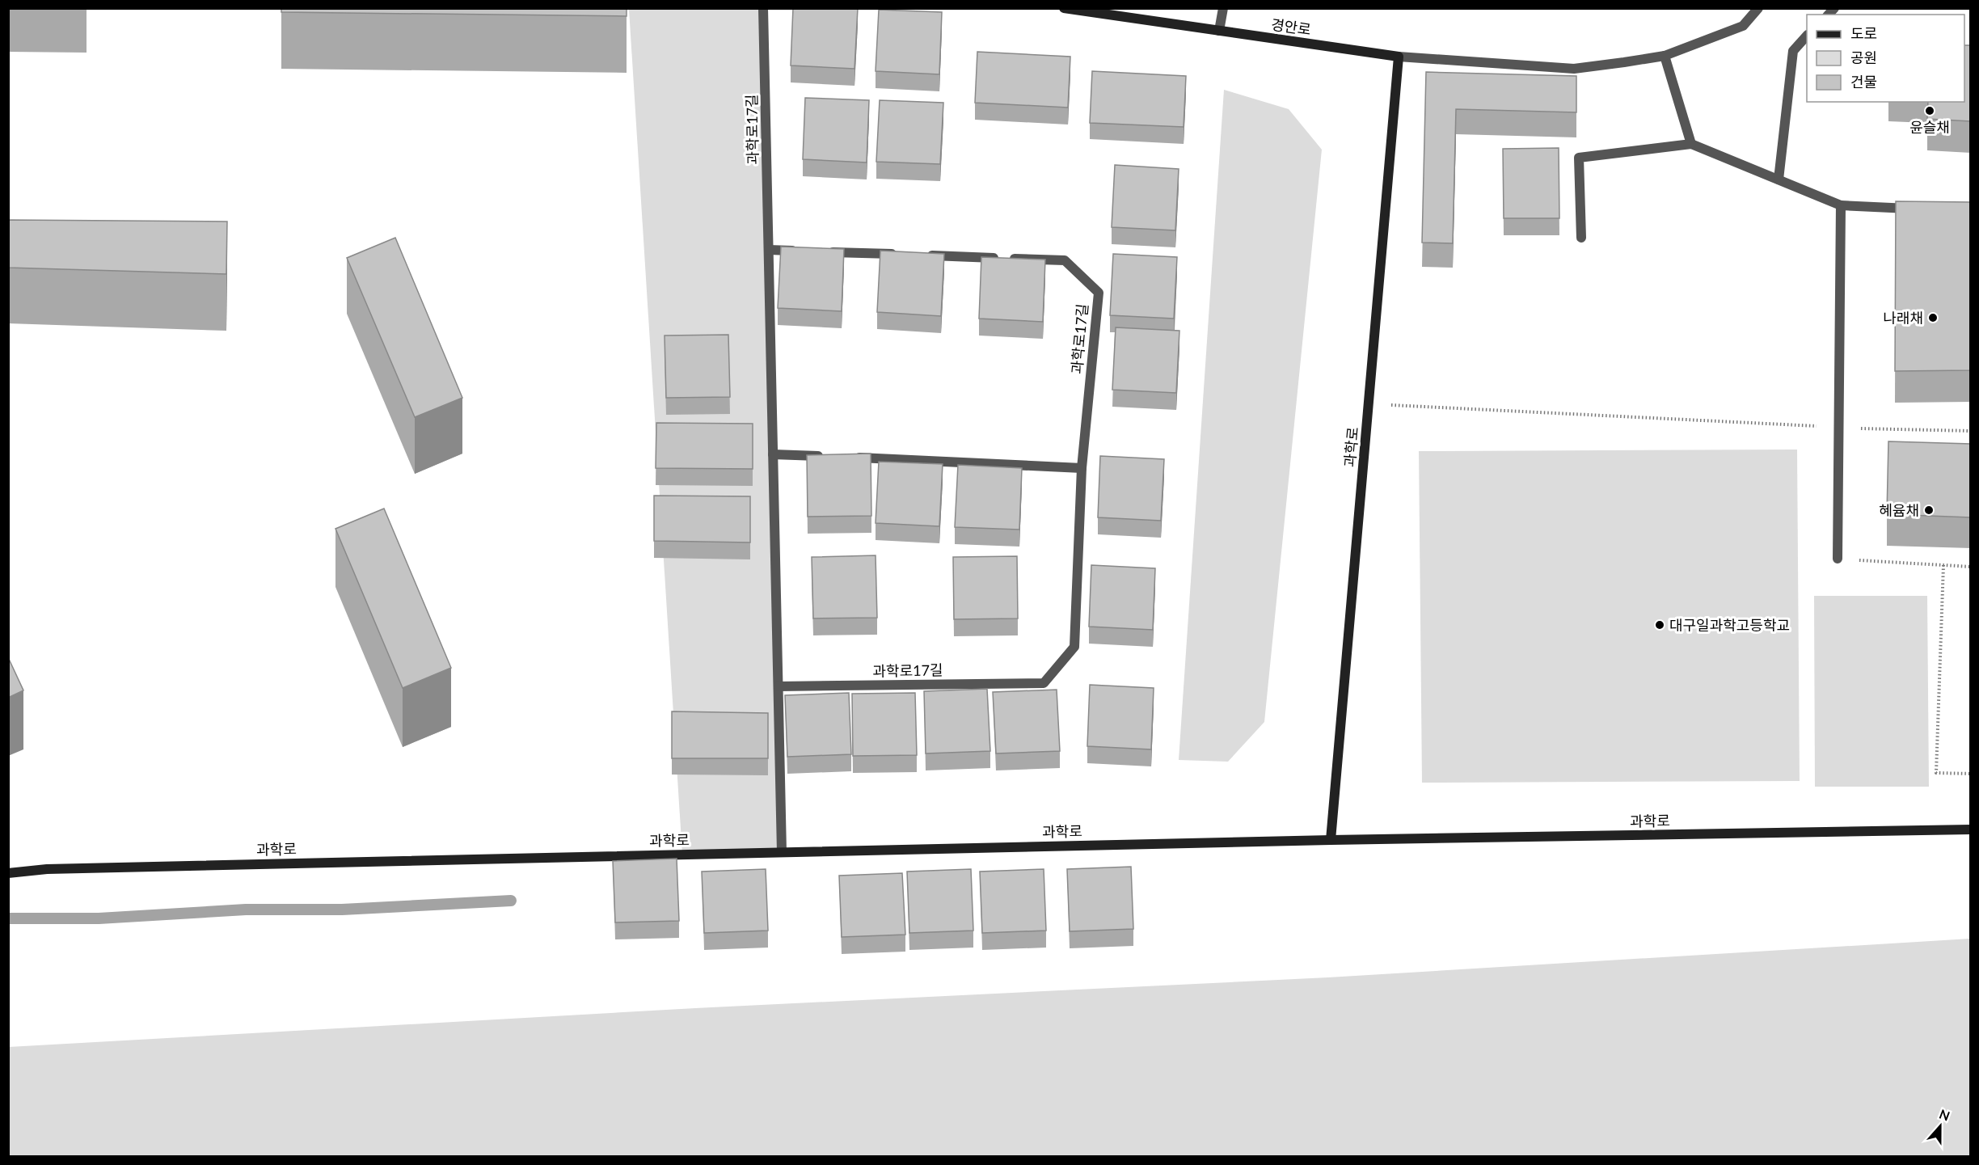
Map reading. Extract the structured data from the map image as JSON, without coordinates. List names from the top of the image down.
{
  "streets": {
    "street": ["경안로", "과학로17길", "과학로"]
  },
  "crossings": [
    ["경안로", "과학로"],
    ["과학로17길", "과학로"]
  ],
  "places": [
    "윤슬채",
    "나래채",
    "혜윰채",
    "대구일과학고등학교"
  ],
  "legend": ["도로", "공원", "건물"],
  "north": "top"
}
